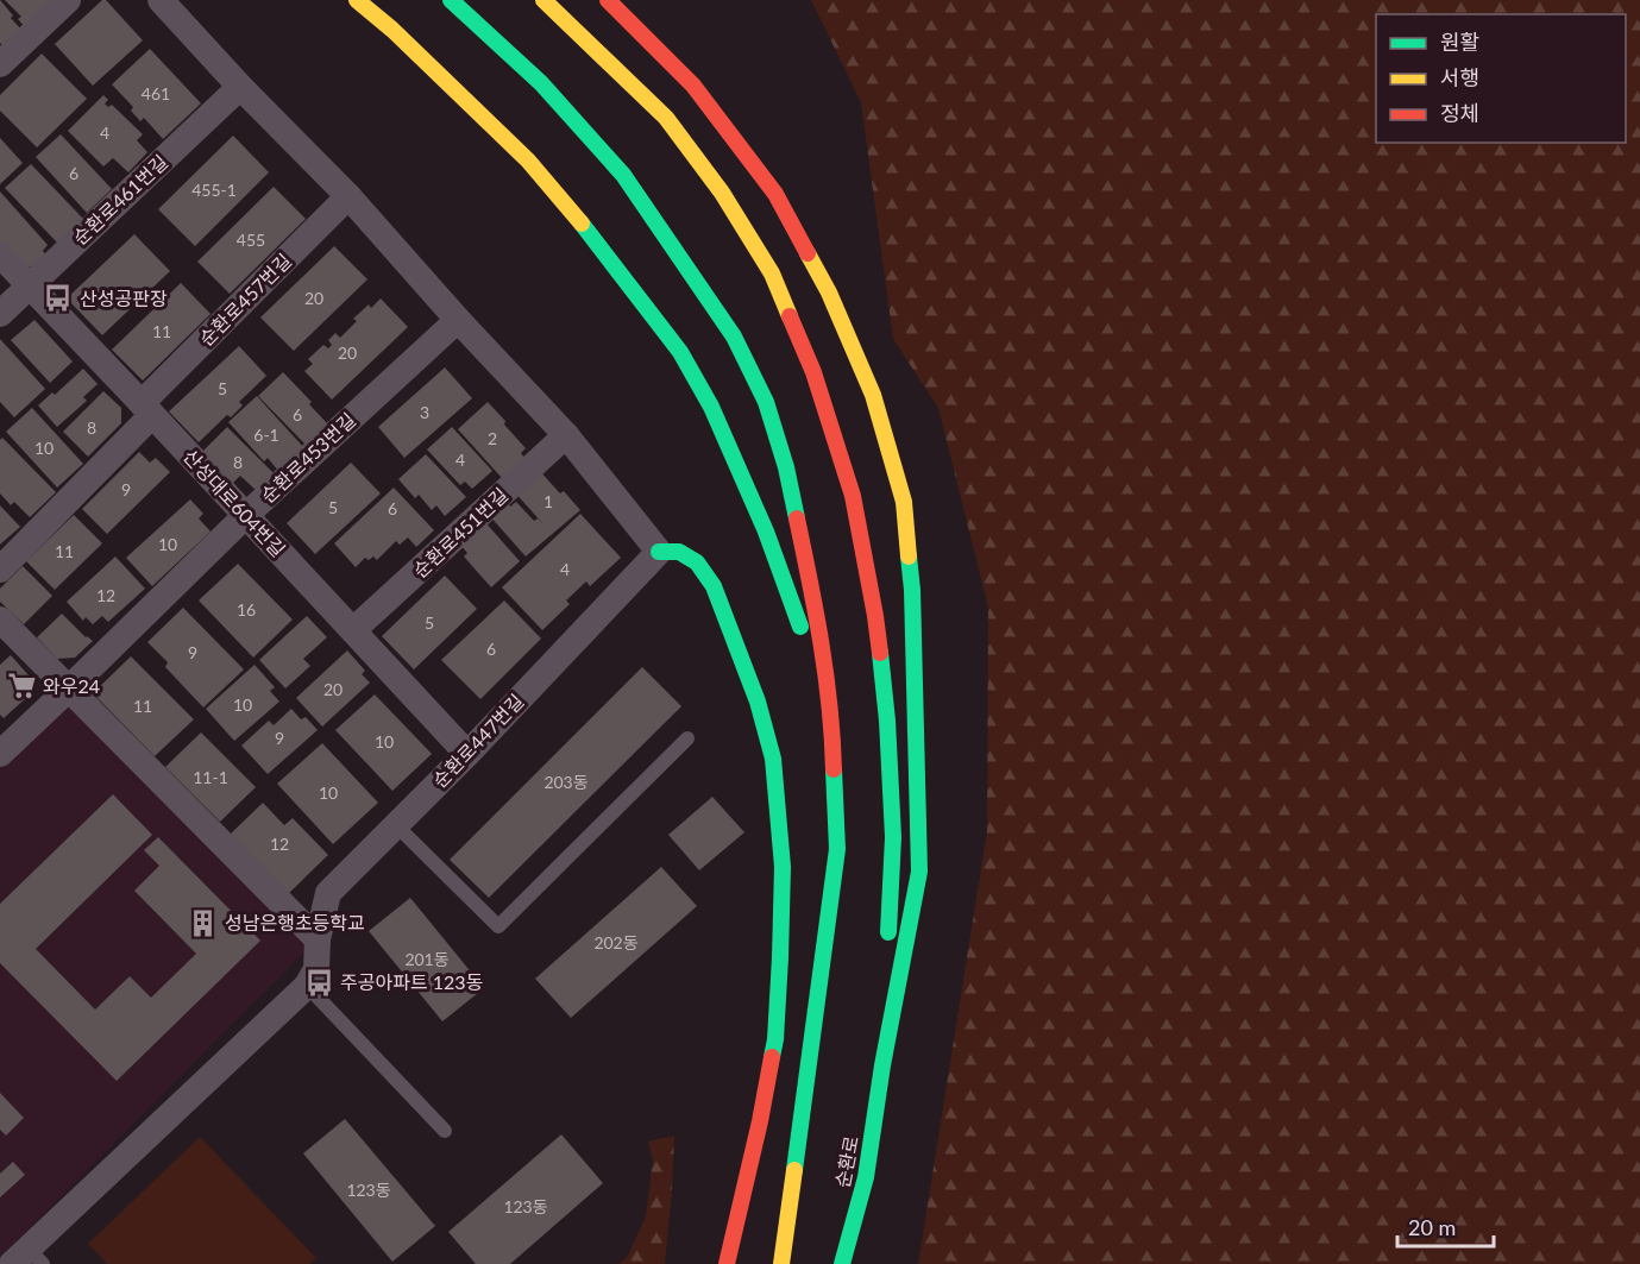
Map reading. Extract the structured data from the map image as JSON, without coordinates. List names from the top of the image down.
{
  "streets": {
    "main road": ["순환로"],
    "street": [
      "순환로461번길",
      "순환로457번길",
      "순환로453번길",
      "산성대로604번길",
      "순환로451번길",
      "순환로447번길"
    ]
  },
  "crossings": [
    ["순환로461번길", "산성대로604번길"],
    ["순환로457번길", "산성대로604번길"],
    ["순환로453번길", "산성대로604번길"],
    ["산성대로604번길", "순환로451번길"],
    ["산성대로604번길", "순환로447번길"]
  ],
  "places": {
    "bus stop": ["산성공판장", "주공아파트 123동"],
    "supermarket": ["와우24"],
    "building": ["성남은행초등학교"]
  },
  "house_numbers": [
    "461",
    "4",
    "6",
    "455-1",
    "455",
    "20",
    "11",
    "20",
    "5",
    "3",
    "6",
    "8",
    "6-1",
    "2",
    "10",
    "4",
    "8",
    "9",
    "1",
    "5",
    "6",
    "10",
    "11",
    "4",
    "12",
    "16",
    "5",
    "6",
    "9",
    "20",
    "10",
    "11",
    "9",
    "10",
    "11-1",
    "203동",
    "10",
    "12",
    "202동",
    "201동",
    "123동",
    "123동"
  ],
  "legend": ["원활", "서행", "정체"],
  "scale_bar": "20 m"
}
